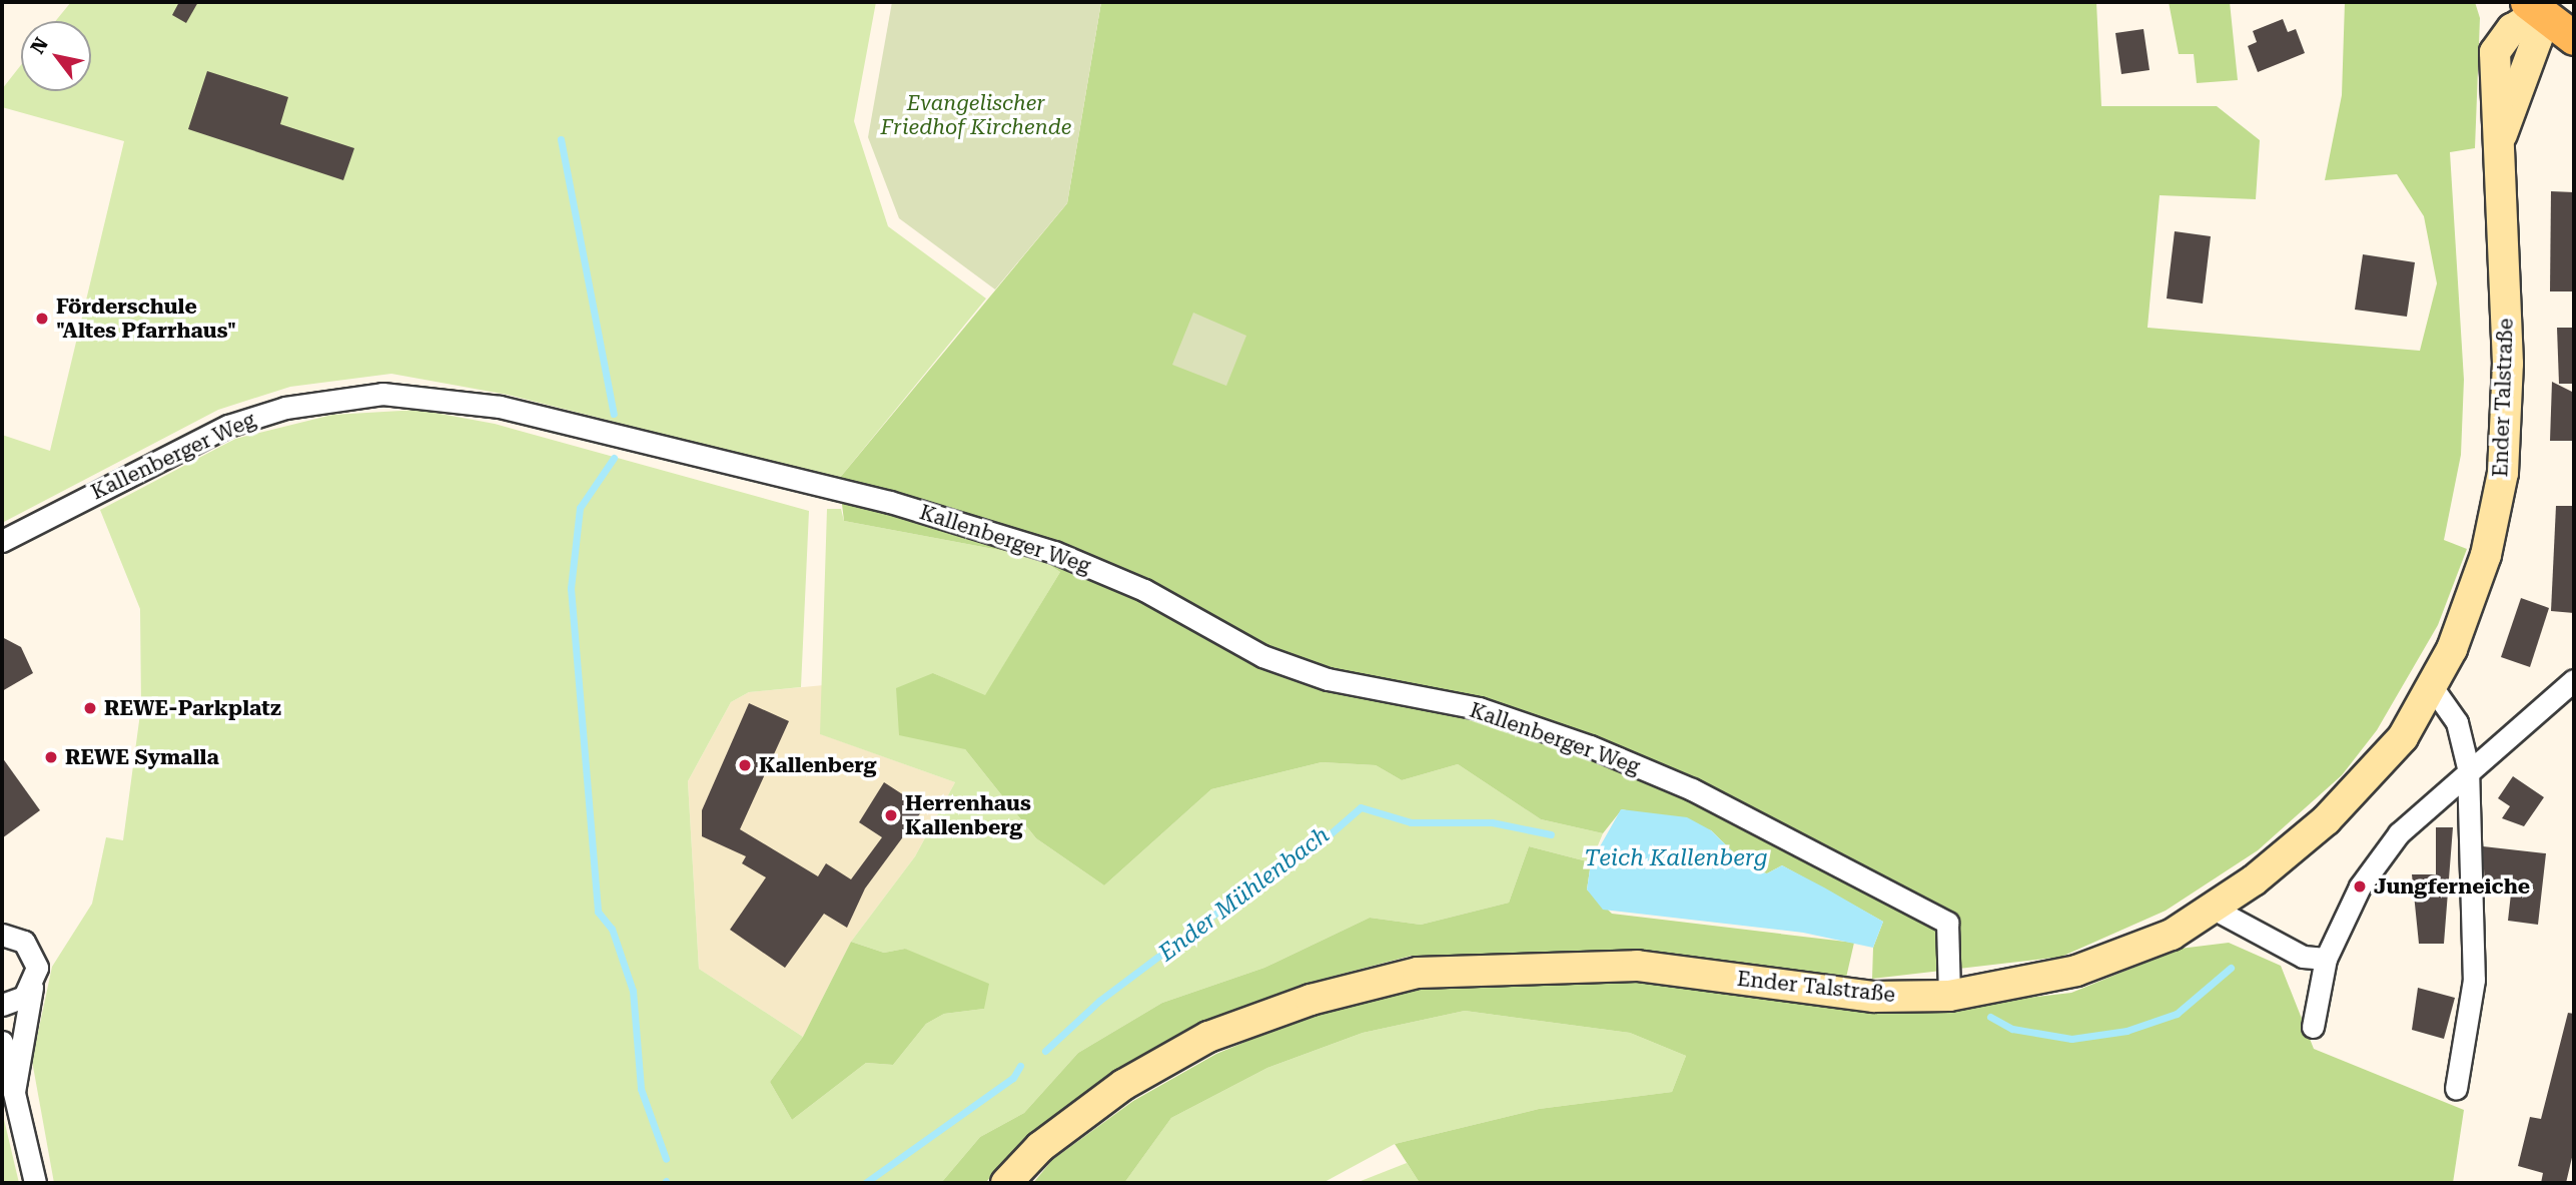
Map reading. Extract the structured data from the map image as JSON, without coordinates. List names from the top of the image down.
{
  "streets": {
    "main road": ["Ender Talstraße"],
    "street": ["Kallenberger Weg"]
  },
  "crossings": [
    ["Ender Talstraße", "Kallenberger Weg"]
  ],
  "water": ["Teich Kallenberg", "Ender Mühlenbach"],
  "parks": ["Evangelischer Friedhof Kirchende"],
  "places": [
    "Förderschule \"Altes Pfarrhaus\"",
    "REWE-Parkplatz",
    "REWE Symalla",
    "Kallenberg",
    "Herrenhaus Kallenberg",
    "Jungferneiche"
  ],
  "north": "top left"
}
